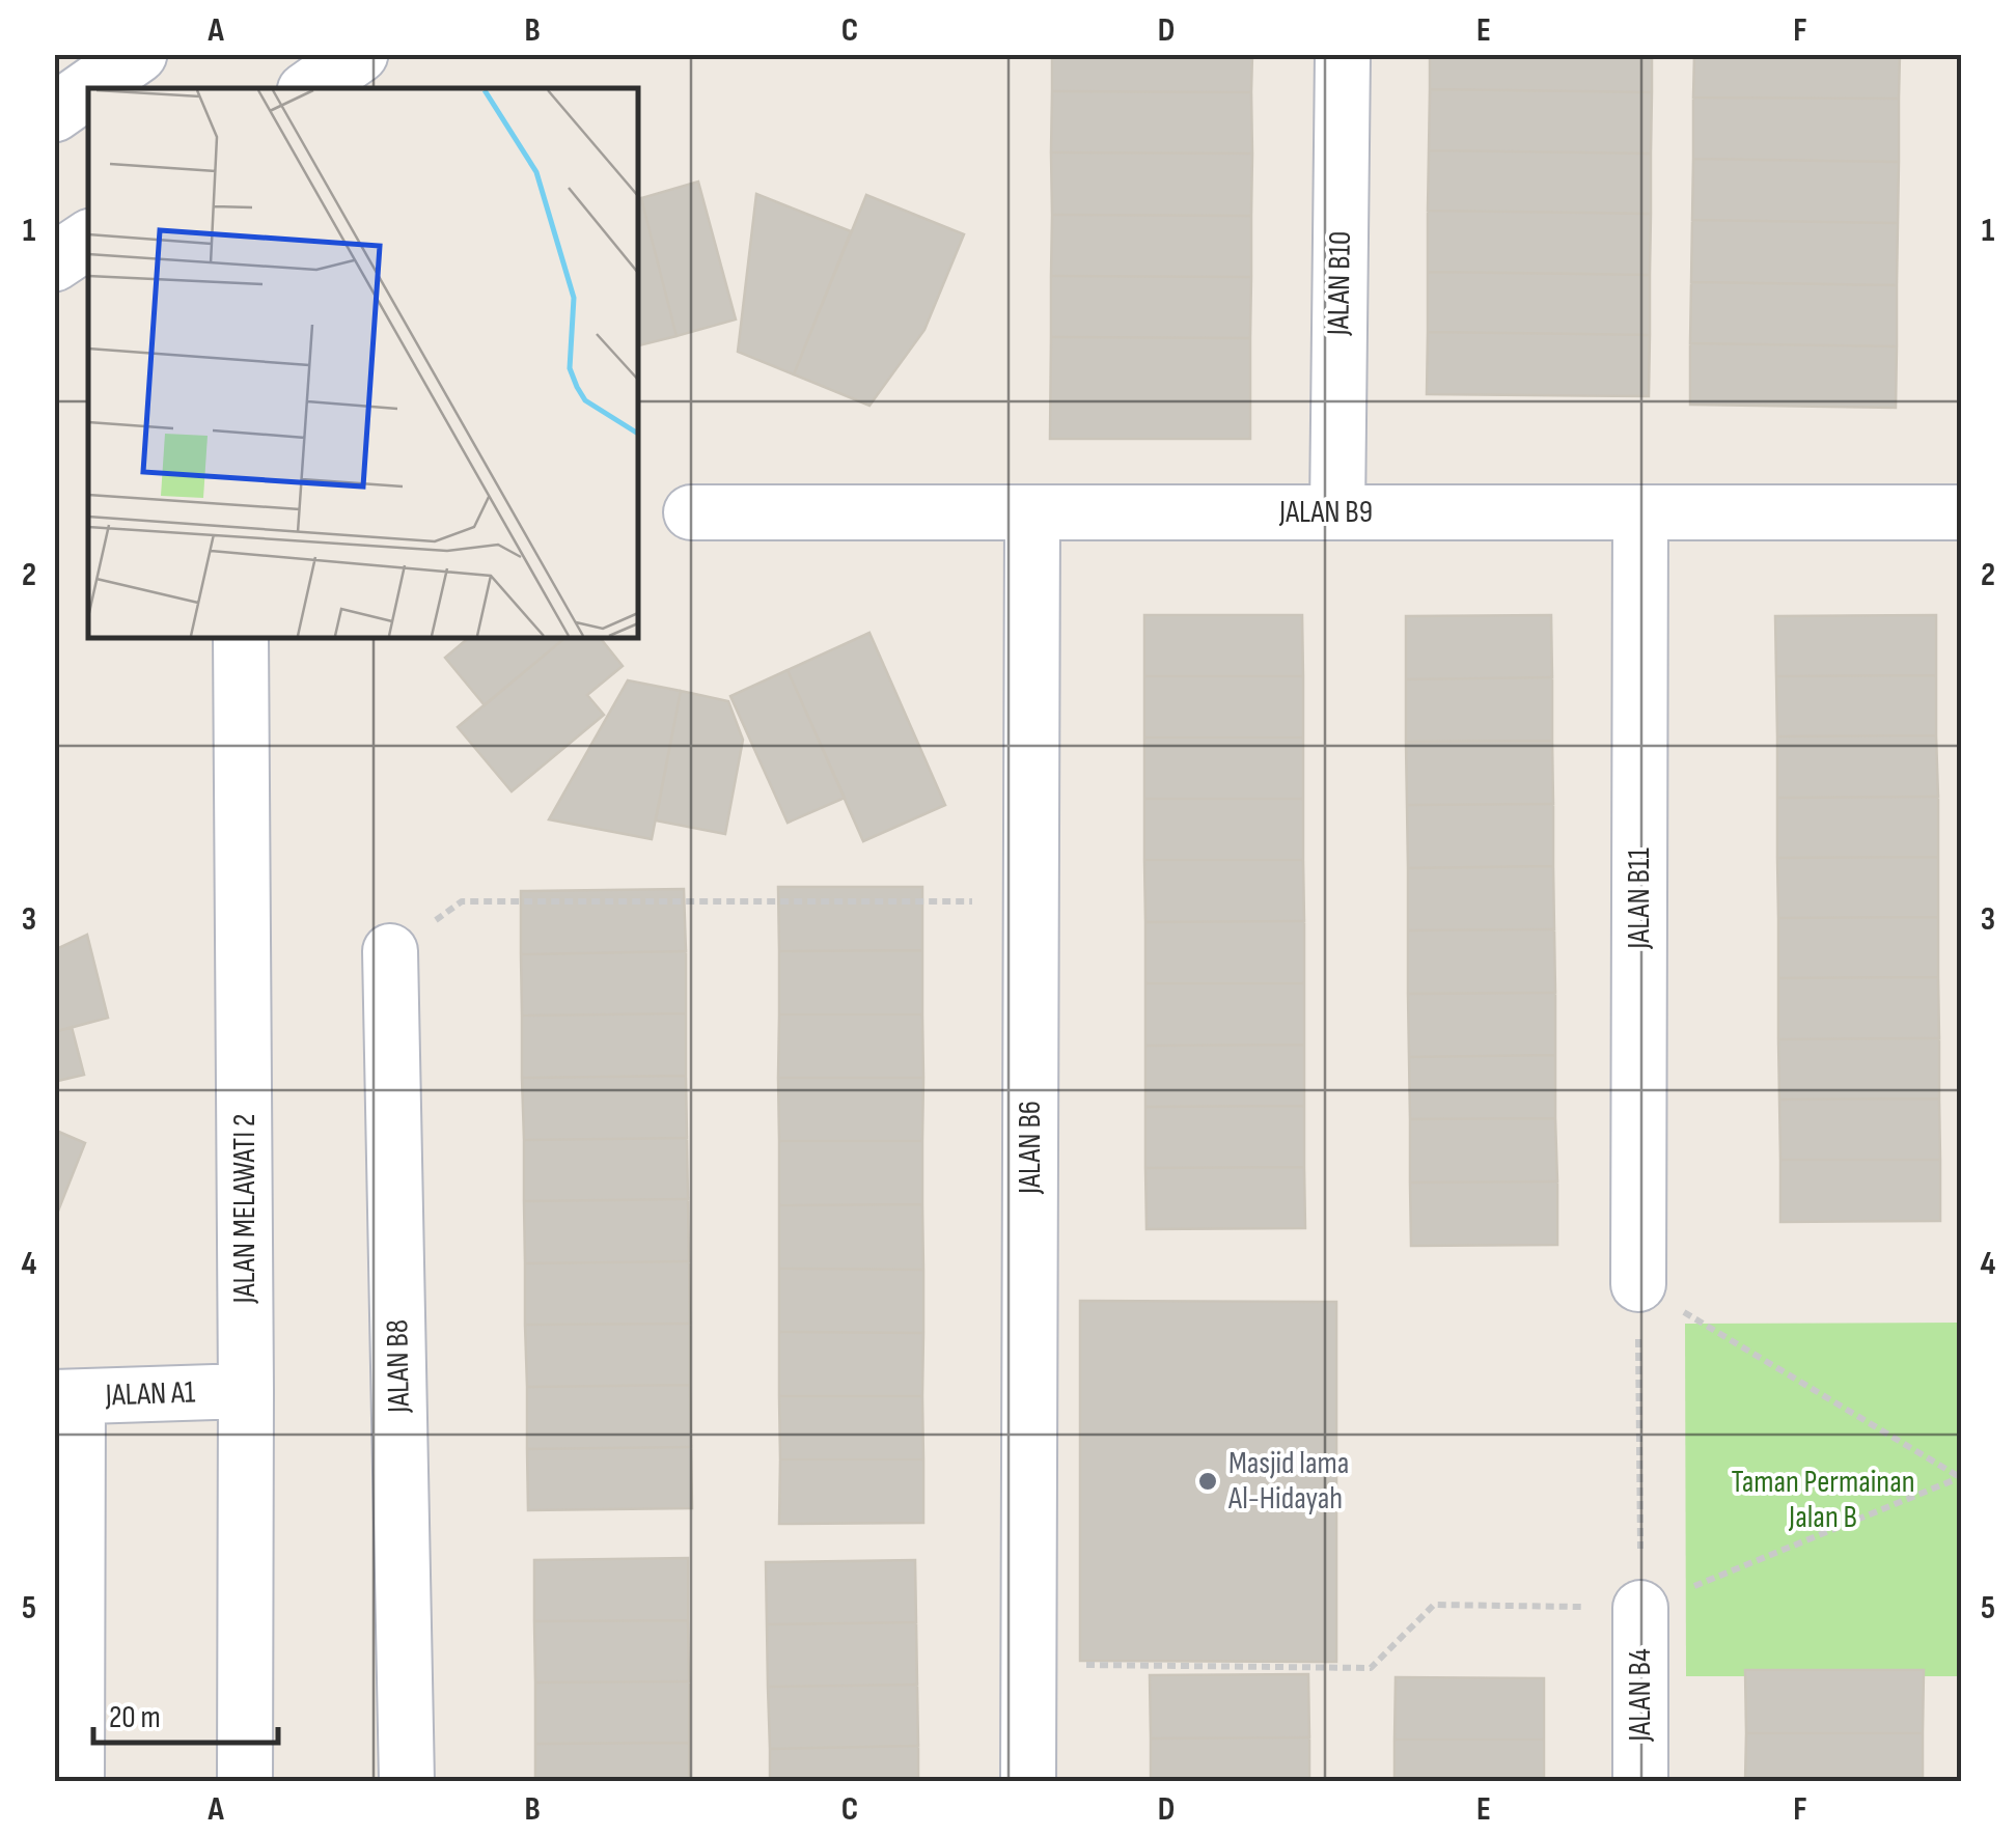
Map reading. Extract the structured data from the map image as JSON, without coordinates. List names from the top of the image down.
{
  "streets": {
    "street": [
      "JALAN B10",
      "JALAN B9",
      "JALAN B11",
      "JALAN B6",
      "JALAN MELAWATI 2",
      "JALAN B8",
      "JALAN A1",
      "JALAN B4"
    ]
  },
  "crossings": [
    ["JALAN B10", "JALAN B9"],
    ["JALAN B9", "JALAN B11"],
    ["JALAN B9", "JALAN B6"],
    ["JALAN MELAWATI 2", "JALAN A1"]
  ],
  "parks": ["Taman Permainan Jalan B"],
  "places": ["Masjid lama Al-Hidayah"],
  "scale_bar": "20 m",
  "grid": {
    "columns": [
      "A",
      "B",
      "C",
      "D",
      "E",
      "F"
    ],
    "rows": [
      "1",
      "2",
      "3",
      "4",
      "5"
    ]
  }
}
